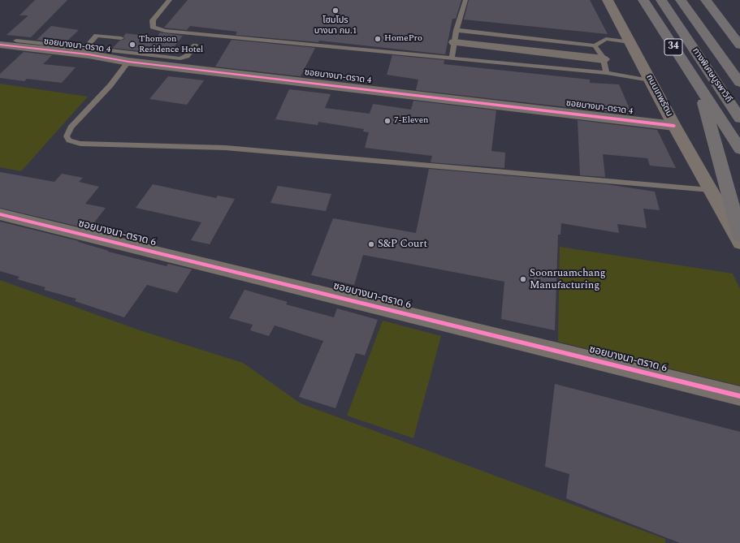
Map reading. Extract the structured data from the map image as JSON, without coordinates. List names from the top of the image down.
{
  "streets": {
    "highway": ["34", "ทางพิเศษบูรพาวิถี"],
    "main road": ["ถนนเทพรัตน"],
    "street": ["ซอยบางนา-ตราด 4", "ซอยบางนา-ตราด 6"]
  },
  "crossings": [
    ["ซอยบางนา-ตราด 4", "ถนนเทพรัตน"]
  ],
  "places": [
    "โฮมโปร บางนา กม.1",
    "HomePro",
    "Thomson Residence Hotel",
    "7-Eleven",
    "S&P Court",
    "Soonruamchang Manufacturing"
  ]
}
